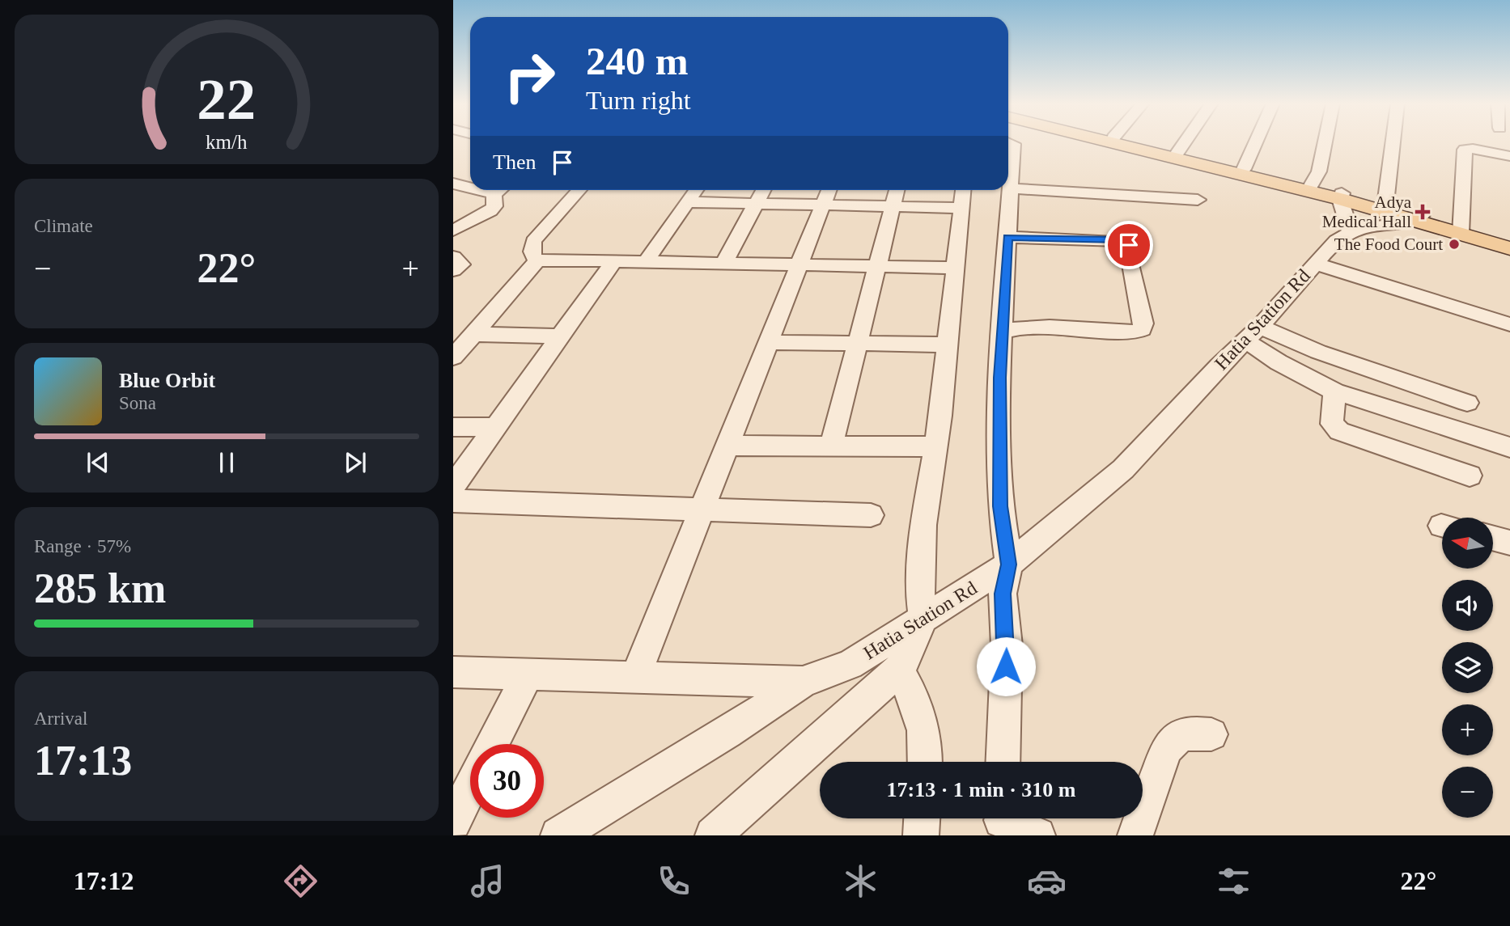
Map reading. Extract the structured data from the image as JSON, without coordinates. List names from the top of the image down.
{
  "streets": {
    "street": ["Hatia Station Rd"]
  },
  "places": {
    "health": ["Adya Medical Hall"],
    "other": ["The Food Court"]
  },
  "north": "left",
  "page": {
    "turn": ["240 m", "Turn right"],
    "then": "Then",
    "tile": [
      "Climate",
      ["Range · 57%", "285 km"],
      ["Arrival", "17:13"]
    ],
    "heat": ["−", "22°", "+"],
    "song": ["Blue Orbit", "Sona"],
    "map_buttons": ["+", "−"],
    "limit": "30",
    "trip": "17:13 · 1 min · 310 m",
    "tabs": ["17:12", "22°"],
    "gauge": ["22", "km/h"]
  }
}
